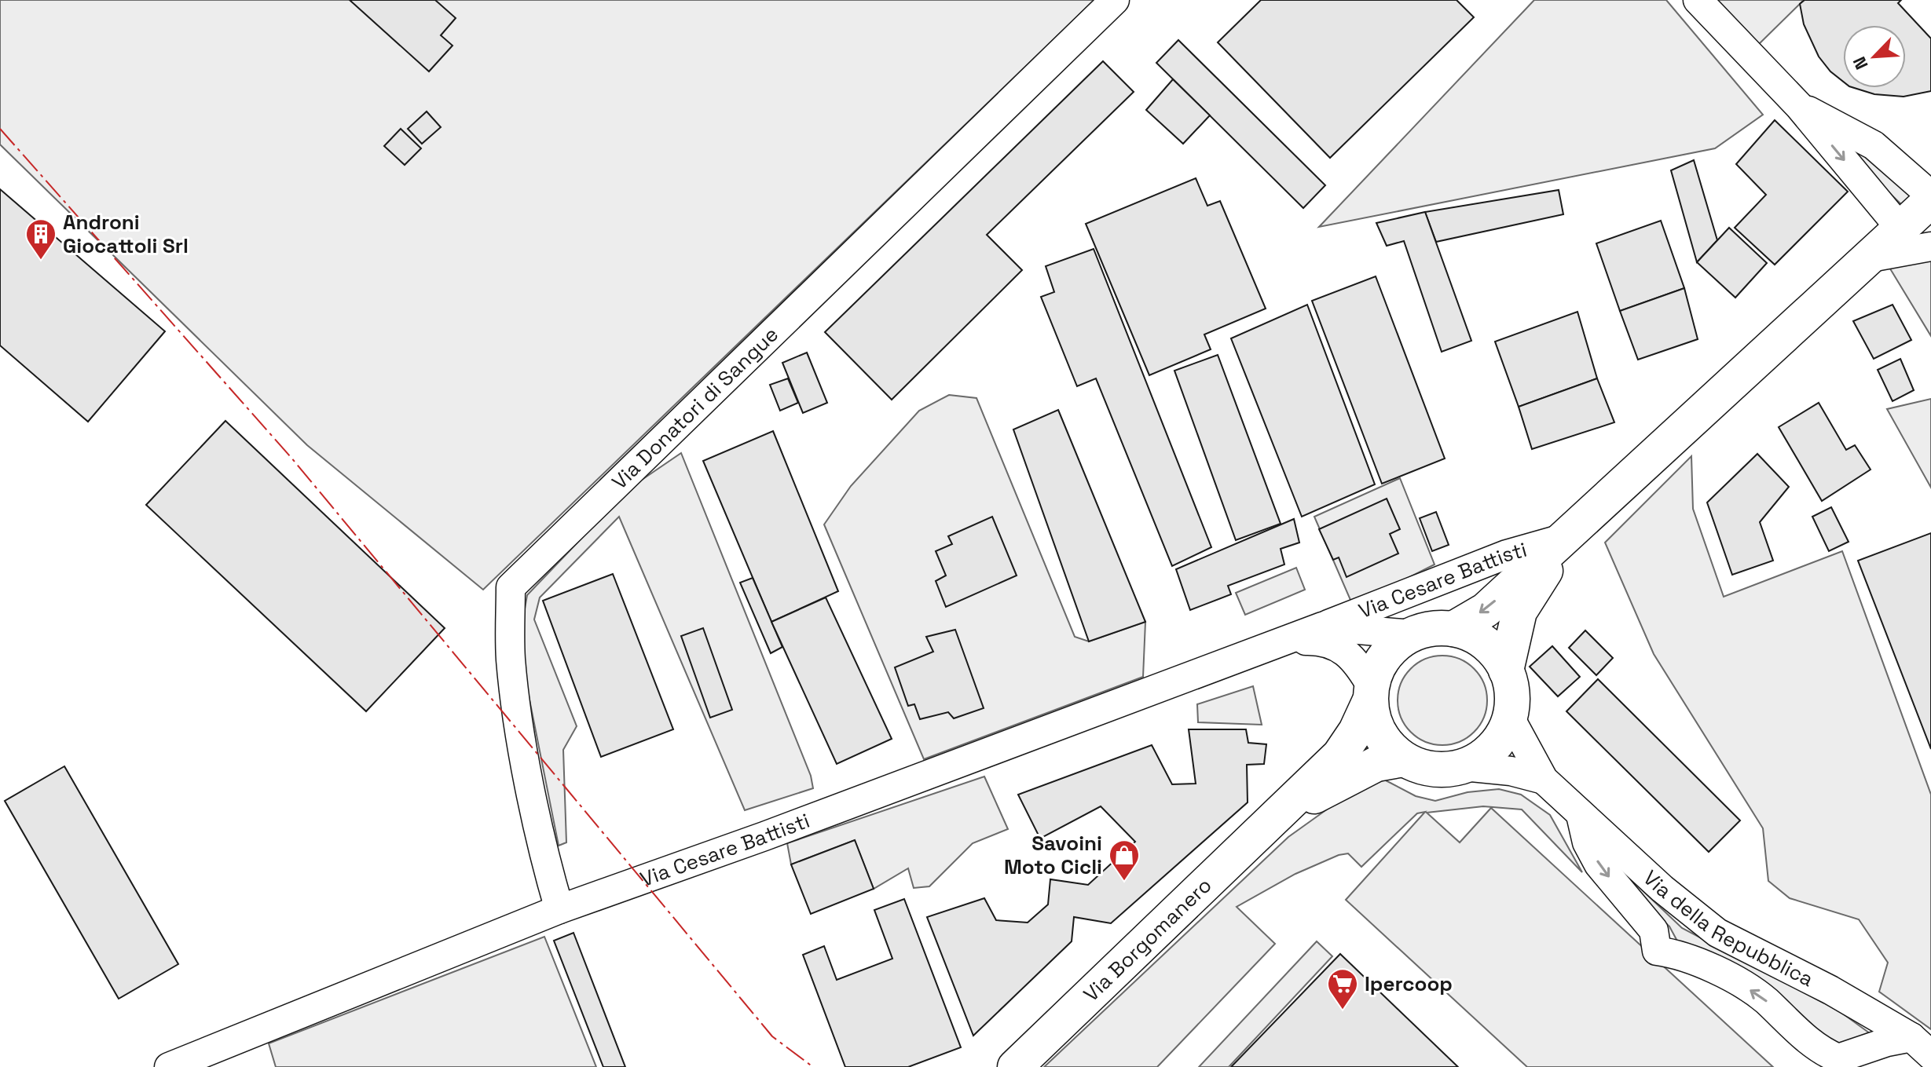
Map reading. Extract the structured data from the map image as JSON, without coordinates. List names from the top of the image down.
{
  "streets": {
    "main road": ["Via Borgomanero"],
    "street": ["Via Donatori di Sangue", "Via Cesare Battisti", "Via della Repubblica"]
  },
  "crossings": [
    ["Via Donatori di Sangue", "Via Cesare Battisti"],
    ["Via Cesare Battisti", "Via della Repubblica"],
    ["Via Cesare Battisti", "Via Borgomanero"],
    ["Via della Repubblica", "Via Borgomanero"]
  ],
  "places": {
    "building": ["Androni Giocattoli Srl"],
    "shop": ["Savoini Moto Cicli"],
    "supermarket": ["Ipercoop"]
  },
  "north": "bottom left"
}
